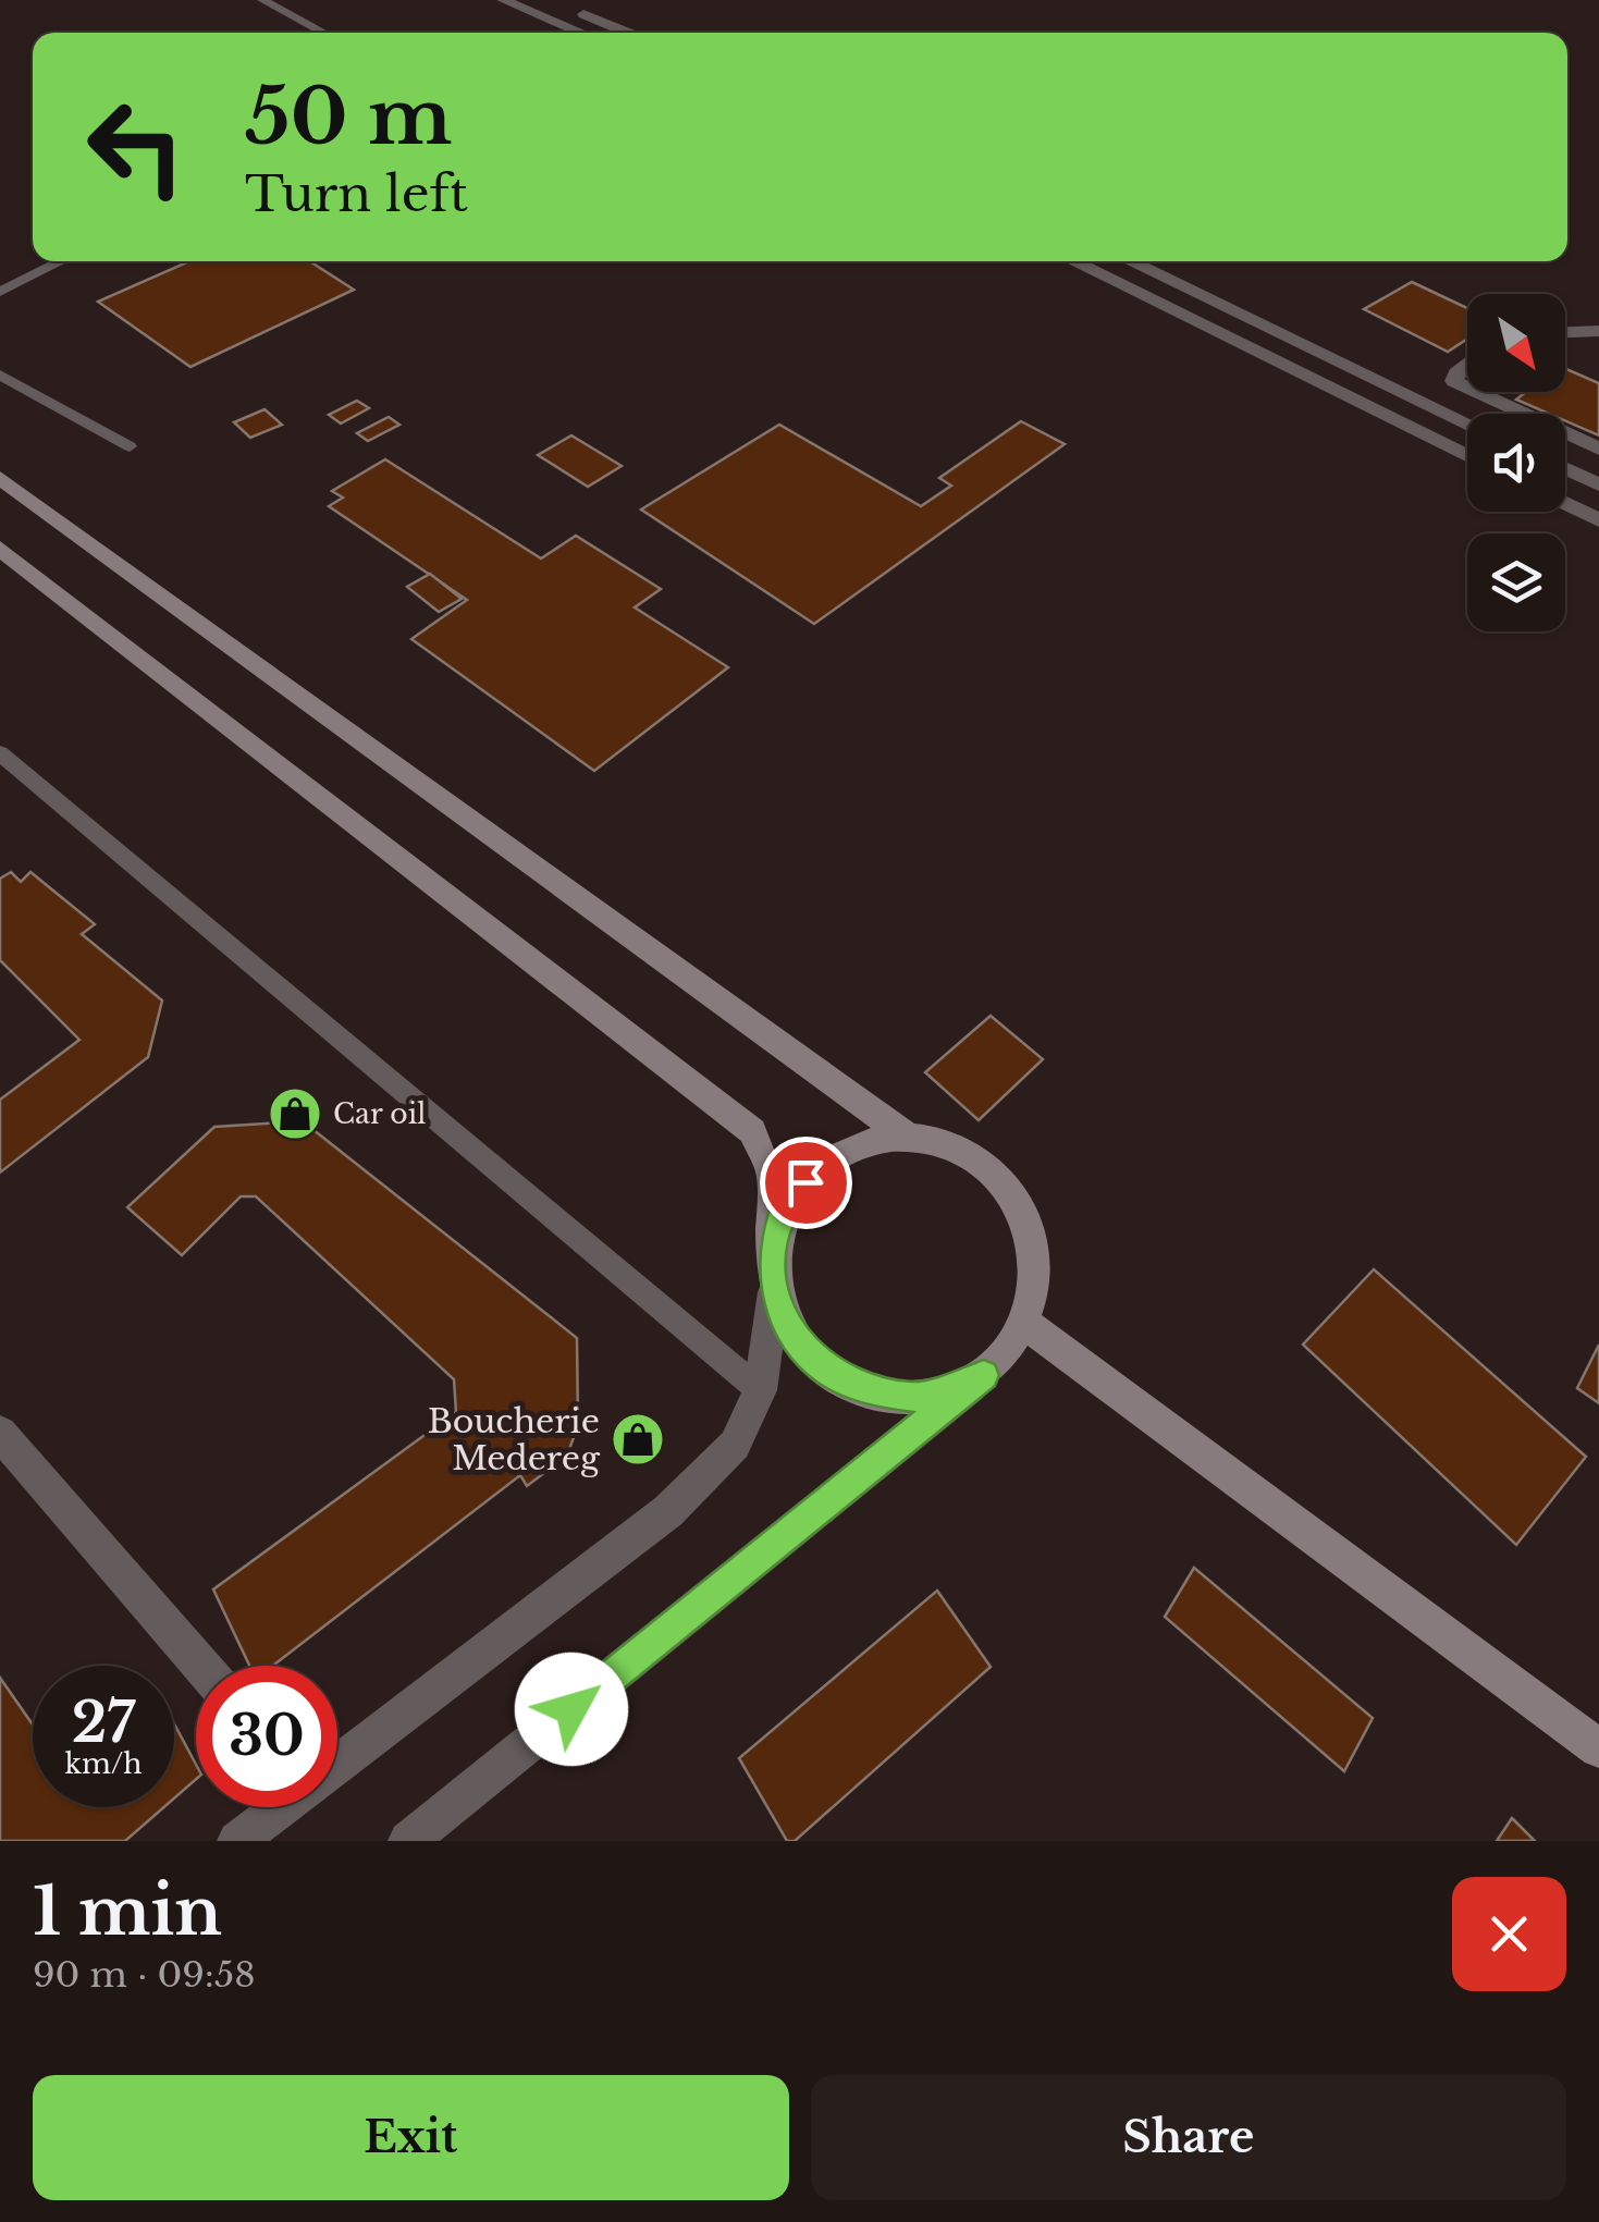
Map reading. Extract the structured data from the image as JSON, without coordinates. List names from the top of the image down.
{
  "places": {
    "shop": ["Car oil", "Boucherie Medereg"]
  },
  "north": "bottom right",
  "page": {
    "turn": ["50 m", "Turn left"],
    "speed": "27 km/h",
    "limit": "30",
    "heading": ["1 min", "90 m · 09:58"],
    "buttons": ["Exit", "Share"]
  }
}
